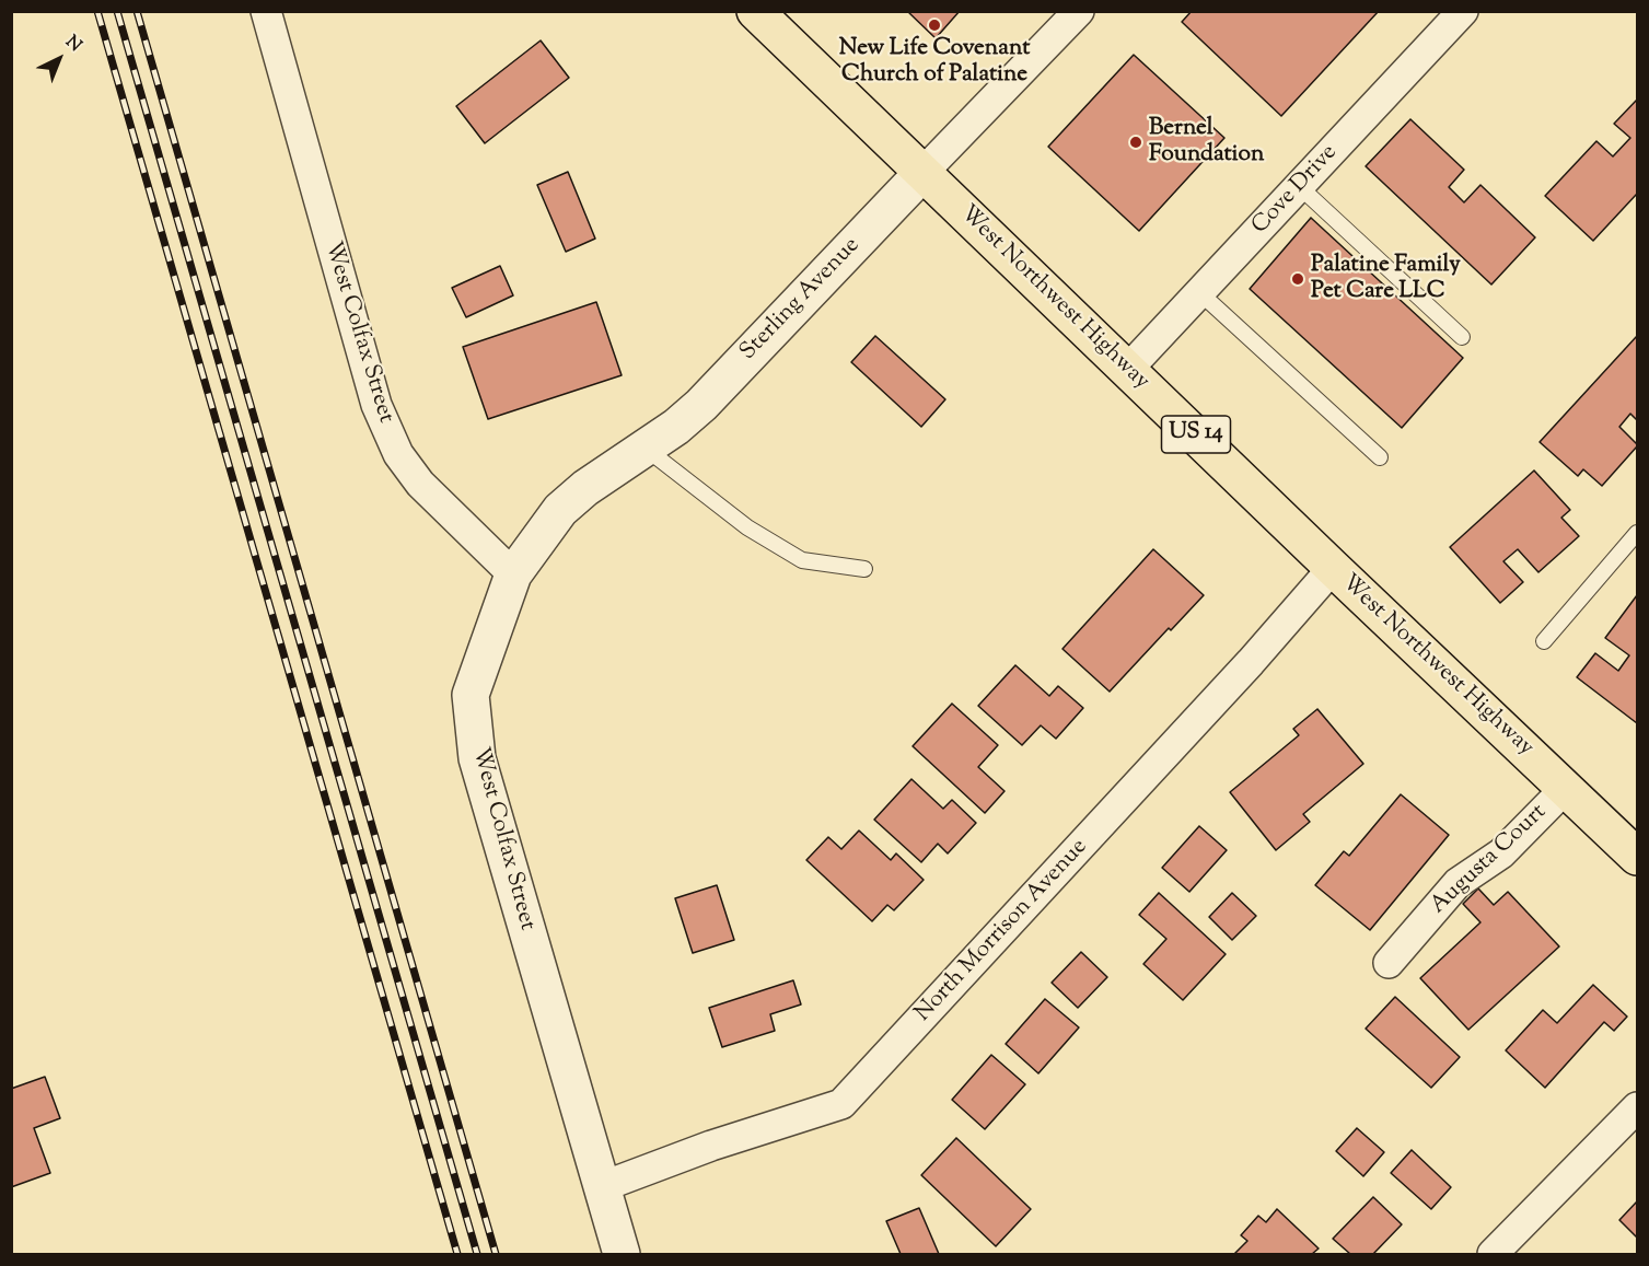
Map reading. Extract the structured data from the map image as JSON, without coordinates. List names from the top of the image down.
{
  "streets": {
    "main road": ["West Northwest Highway", "US 14"],
    "street": [
      "Cove Drive",
      "Sterling Avenue",
      "West Colfax Street",
      "Augusta Court",
      "North Morrison Avenue"
    ]
  },
  "crossings": [
    ["Cove Drive", "West Northwest Highway"],
    ["West Northwest Highway", "Sterling Avenue"],
    ["West Northwest Highway", "Augusta Court"],
    ["West Northwest Highway", "North Morrison Avenue"],
    ["Sterling Avenue", "West Colfax Street"],
    ["West Colfax Street", "North Morrison Avenue"]
  ],
  "places": ["New Life Covenant Church of Palatine", "Bernel Foundation", "Palatine Family Pet Care LLC"],
  "north": "top right"
}
